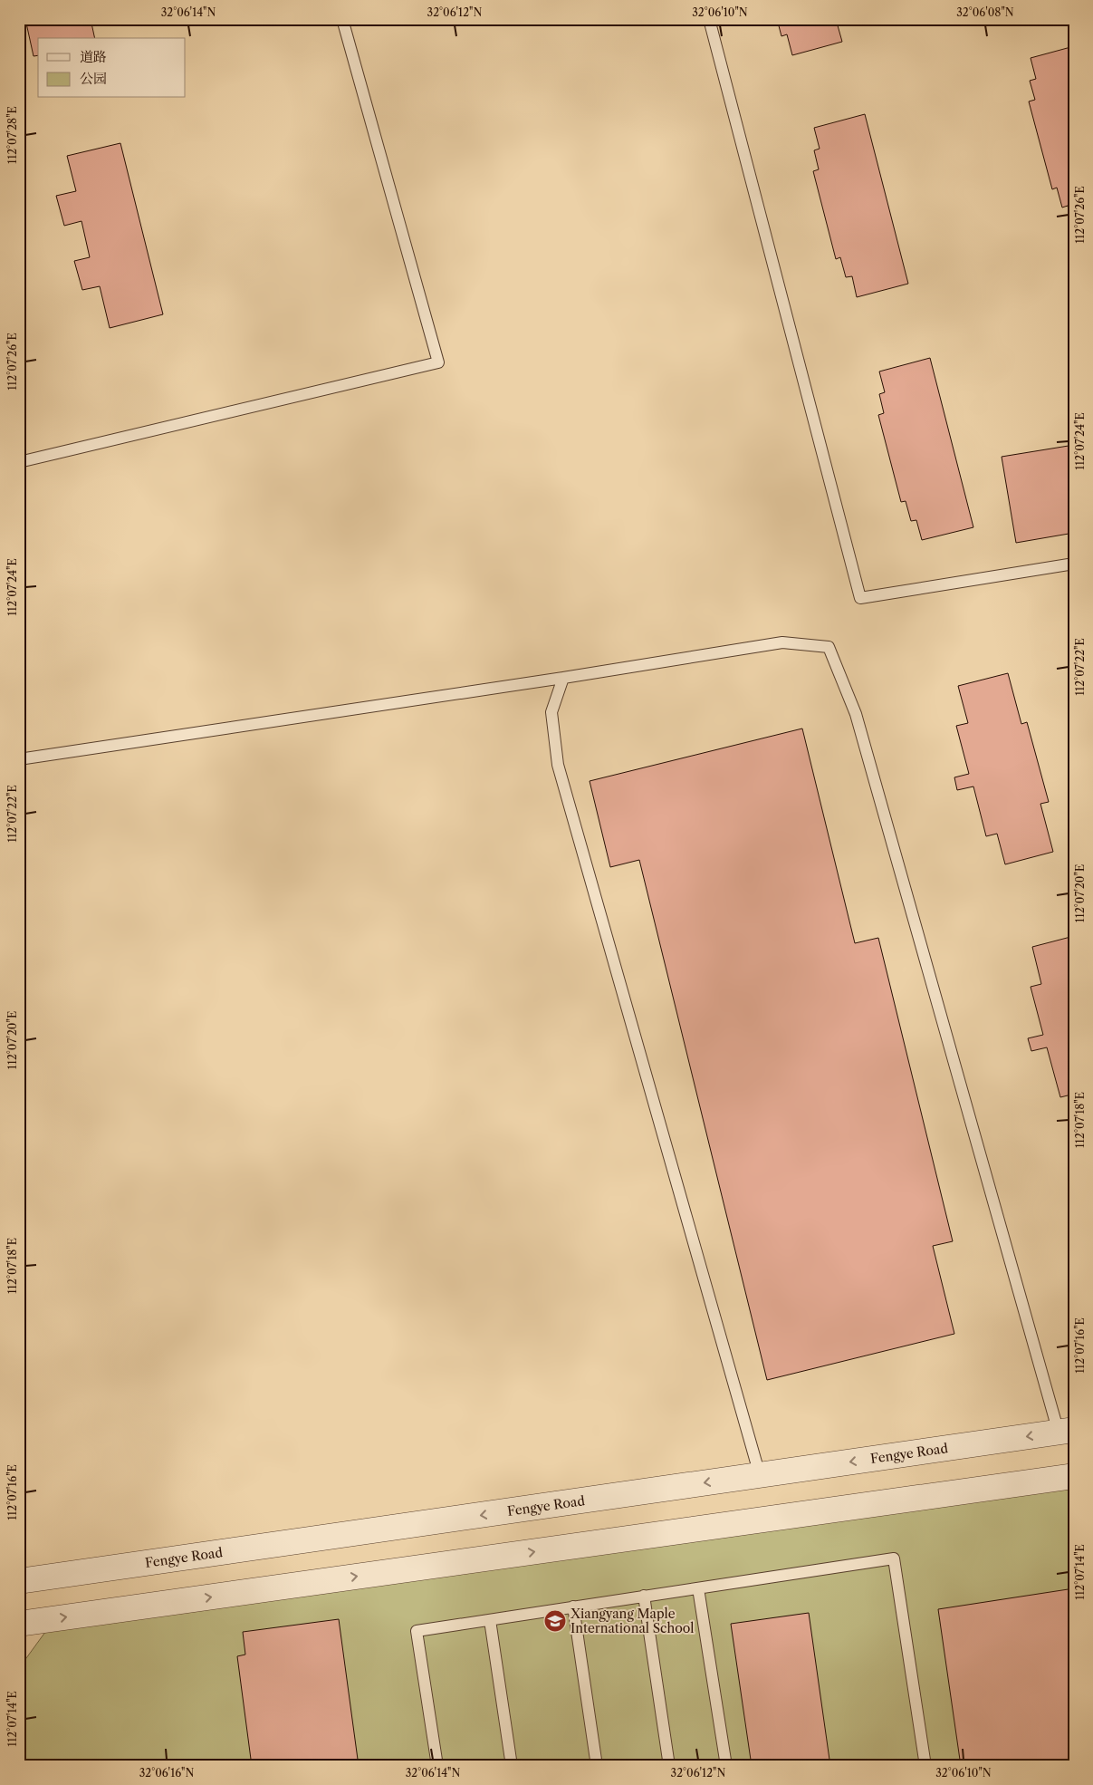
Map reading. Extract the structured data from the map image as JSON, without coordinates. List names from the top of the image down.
{
  "streets": {
    "street": ["Fengye Road"]
  },
  "places": {
    "school or university": ["Xiangyang Maple International School"]
  },
  "legend": ["道路", "公园"],
  "coordinates": [
    "32°06'14\"N",
    "32°06'12\"N",
    "32°06'10\"N",
    "32°06'08\"N",
    "112°07'28\"E",
    "112°07'26\"E",
    "112°07'24\"E",
    "112°07'22\"E",
    "112°07'20\"E",
    "112°07'18\"E",
    "112°07'16\"E",
    "112°07'14\"E",
    "32°06'16\"N"
  ]
}
